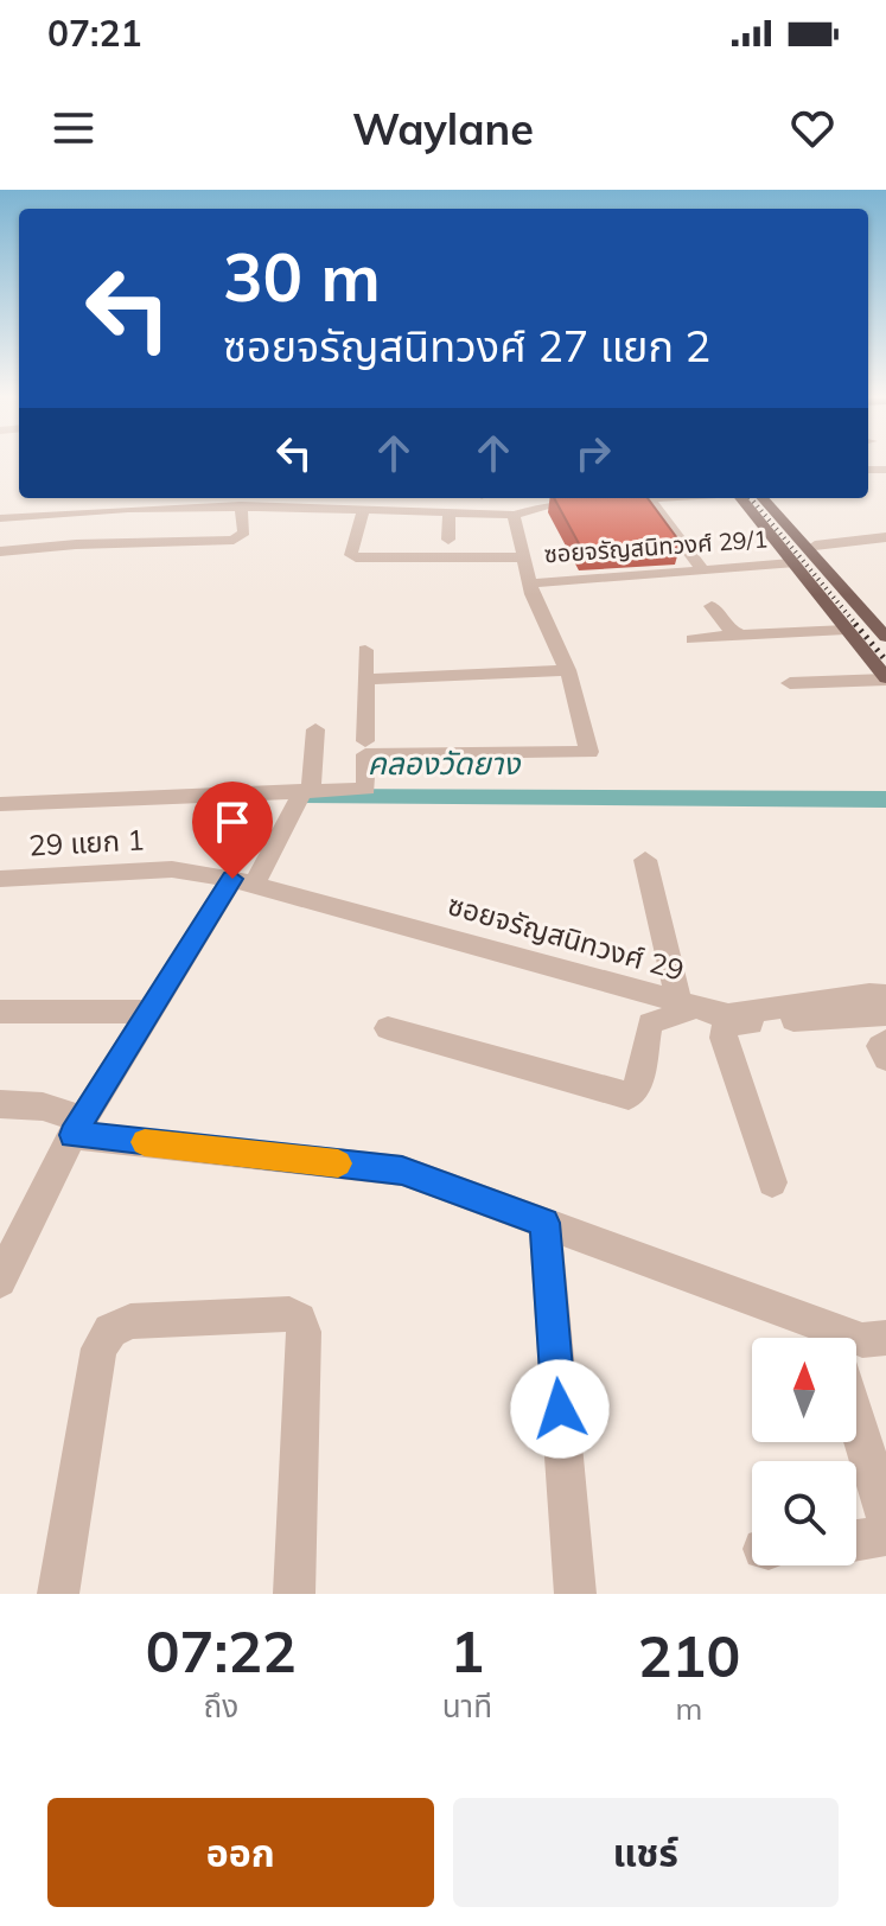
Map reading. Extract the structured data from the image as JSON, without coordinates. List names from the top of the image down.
{
  "streets": {
    "street": ["ซอยจรัญสนิทวงศ์ 29/1", "29 แยก 1", "ซอยจรัญสนิทวงศ์ 29"]
  },
  "crossings": [
    ["29 แยก 1", "ซอยจรัญสนิทวงศ์ 29"]
  ],
  "water": ["คลองวัดยาง"],
  "north": "top",
  "page": {
    "status": "07:21",
    "header": "Waylane",
    "turn": ["30 m", "ซอยจรัญสนิทวงศ์ 27 แยก 2"],
    "eta": [
      "07:22",
      "ถึง",
      "1",
      "นาที",
      "210",
      "m"
    ],
    "buttons": ["ออก", "แชร์"]
  }
}
